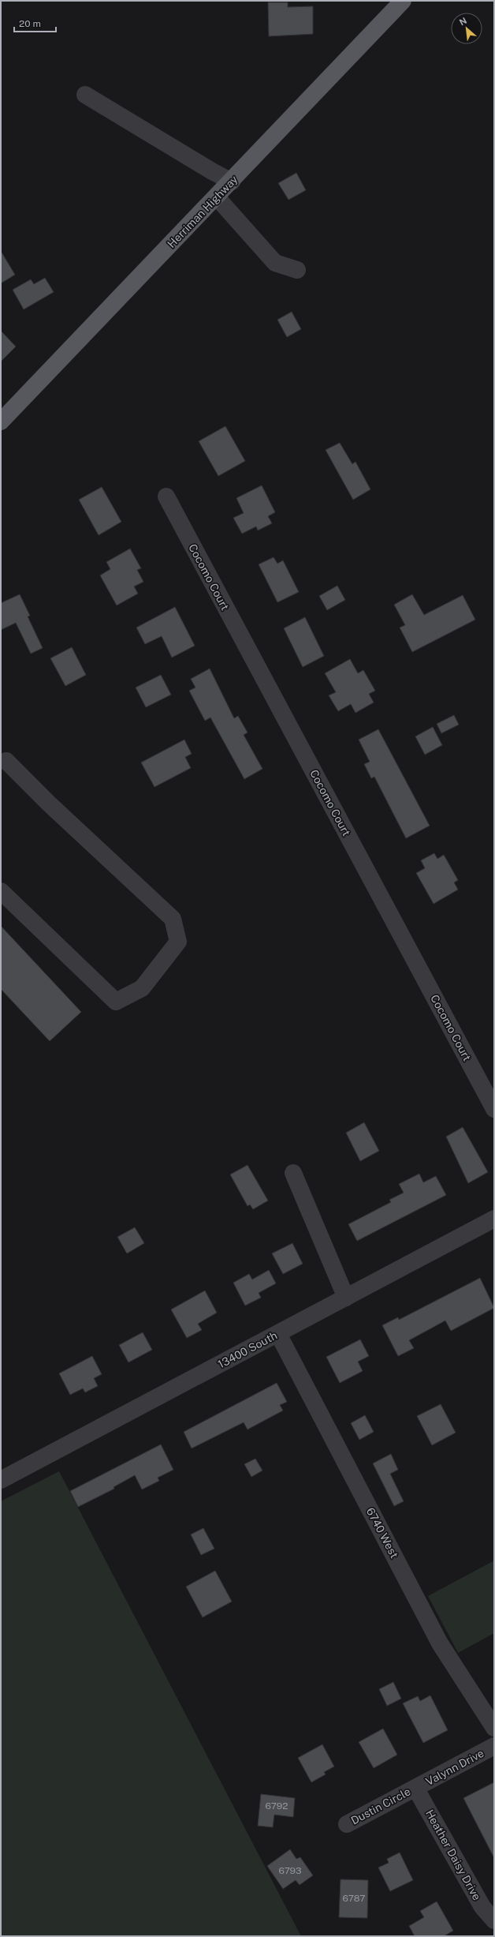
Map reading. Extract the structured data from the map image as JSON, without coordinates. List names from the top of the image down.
{
  "streets": {
    "main road": ["Herriman Highway"],
    "street": [
      "Cocomo Court",
      "13400 South",
      "6740 West",
      "Valynn Drive",
      "Dustin Circle",
      "Heather Daisy Drive"
    ]
  },
  "crossings": [
    ["13400 South", "6740 West"],
    ["Valynn Drive", "Dustin Circle"],
    ["Valynn Drive", "Heather Daisy Drive"],
    ["Dustin Circle", "Heather Daisy Drive"]
  ],
  "house_numbers": ["6792", "6793", "6787"],
  "scale_bar": "20 m",
  "north": "top left"
}
